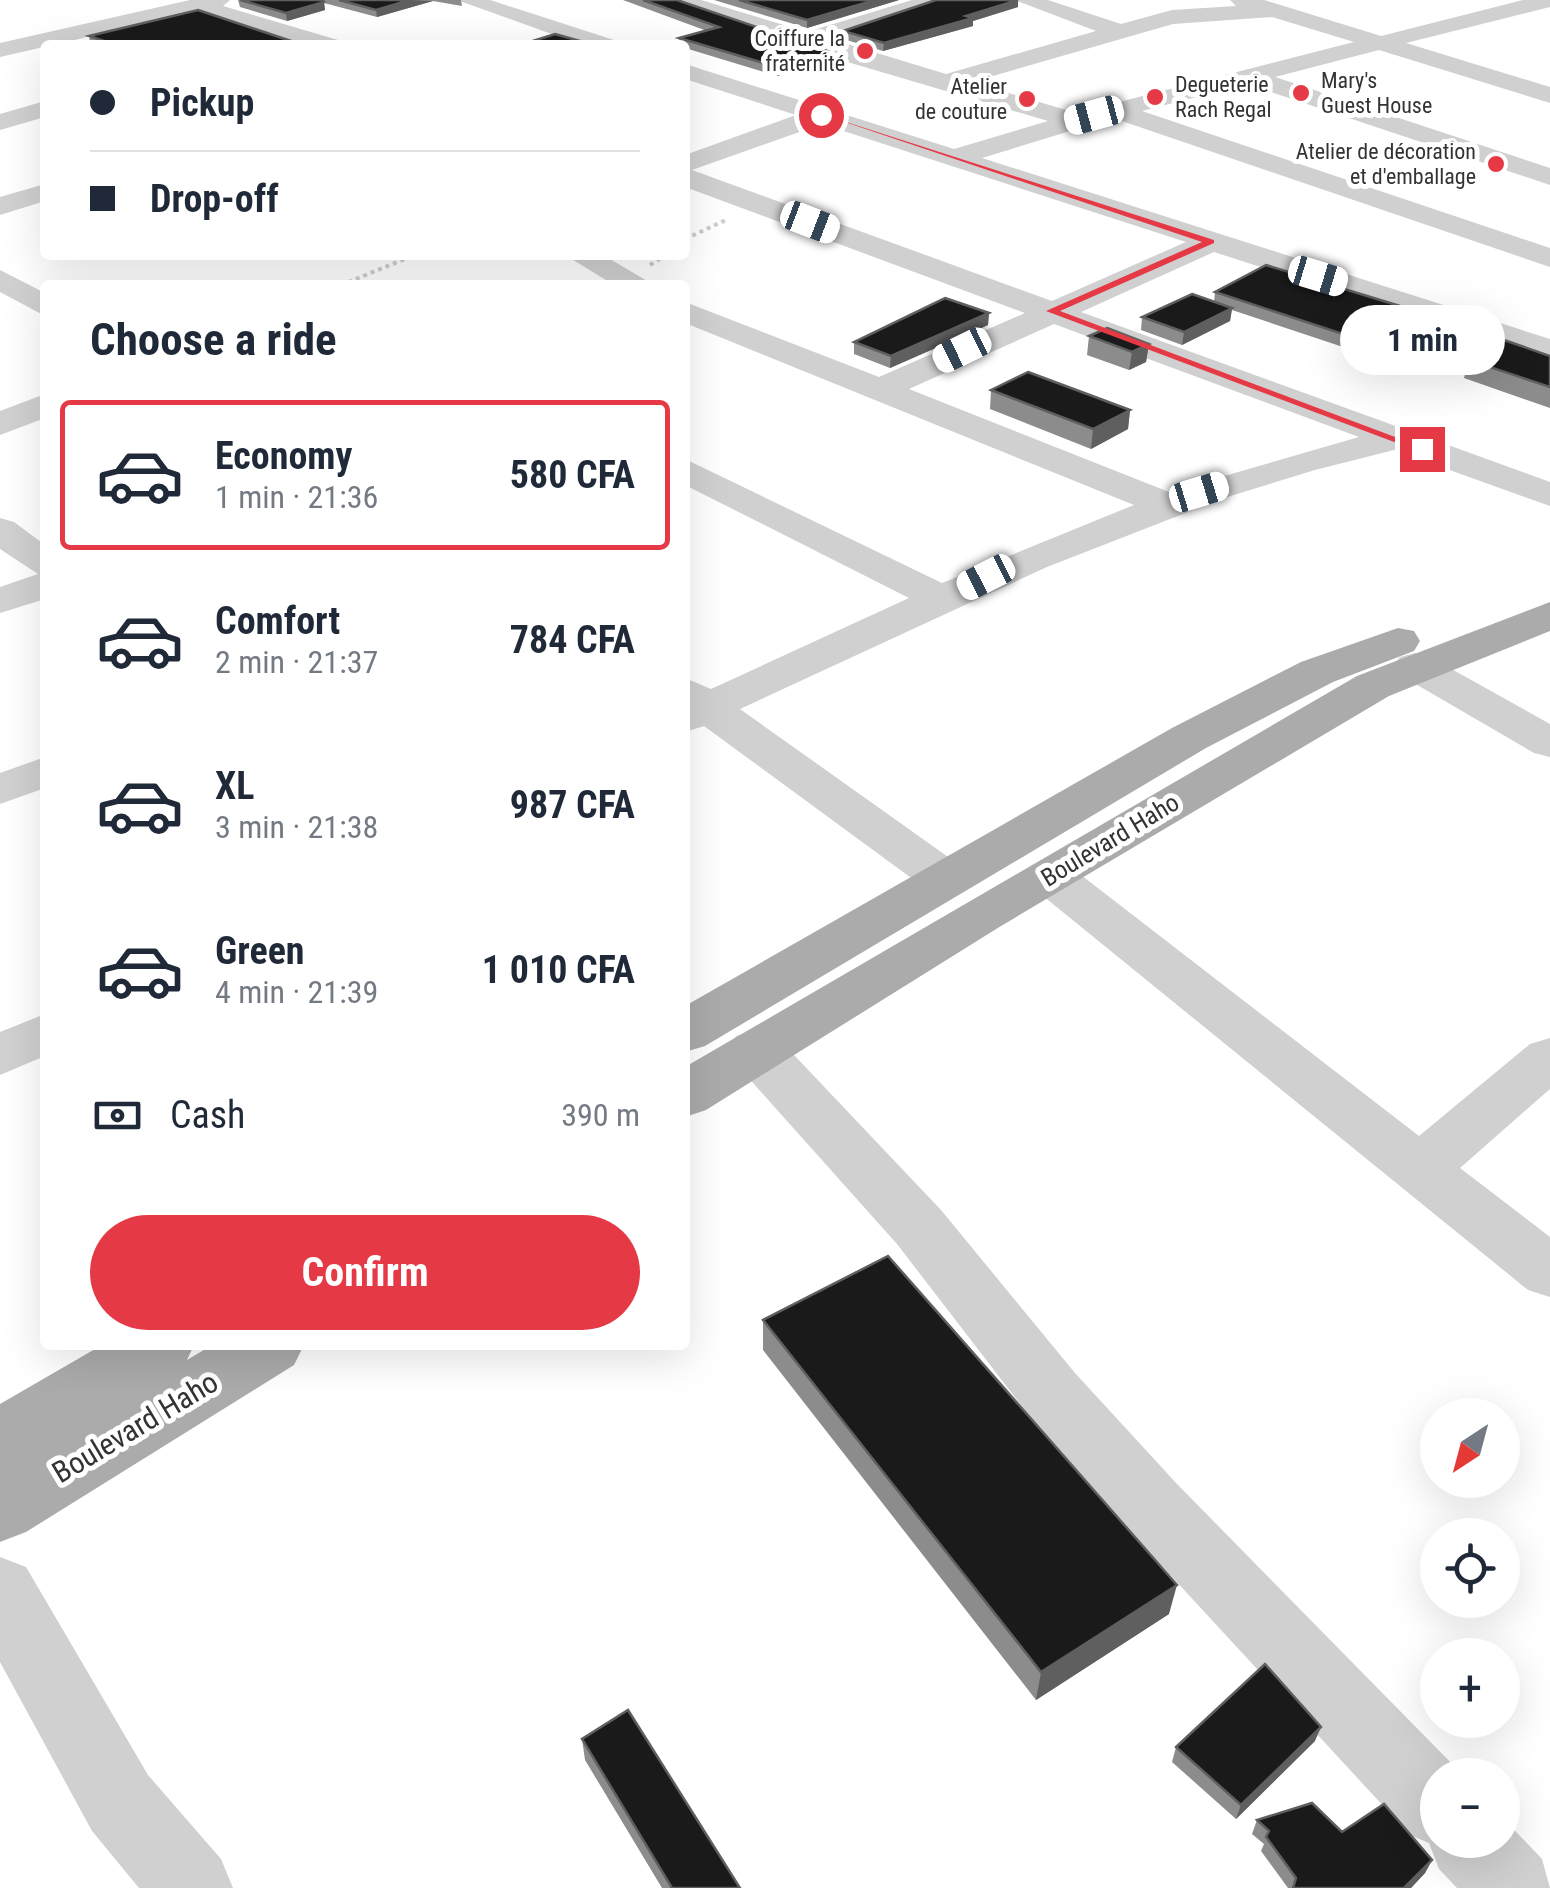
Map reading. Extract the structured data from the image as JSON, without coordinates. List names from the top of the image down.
{
  "streets": {
    "main road": ["Boulevard Haho"]
  },
  "places": [
    "Coiffure la fraternité",
    "Mary's Guest House",
    "Degueterie Rach Regal",
    "Atelier de couture",
    "Atelier de décoration et d'emballage"
  ],
  "north": "bottom left",
  "page": {
    "banner": ["Pickup", "Drop-off"],
    "heading": "Choose a ride",
    "bubble": "1 min",
    "list": [
      {
        "name": "Economy",
        "note": "1 min · 21:36",
        "value": "580 CFA"
      },
      {
        "name": "Comfort",
        "note": "2 min · 21:37",
        "value": "784 CFA"
      },
      {
        "name": "XL",
        "note": "3 min · 21:38",
        "value": "987 CFA"
      },
      {
        "name": "Green",
        "note": "4 min · 21:39",
        "value": "1 010 CFA"
      }
    ],
    "pay": ["Cash", "390 m"],
    "buttons": "Confirm",
    "map_buttons": ["+", "−"]
  }
}
